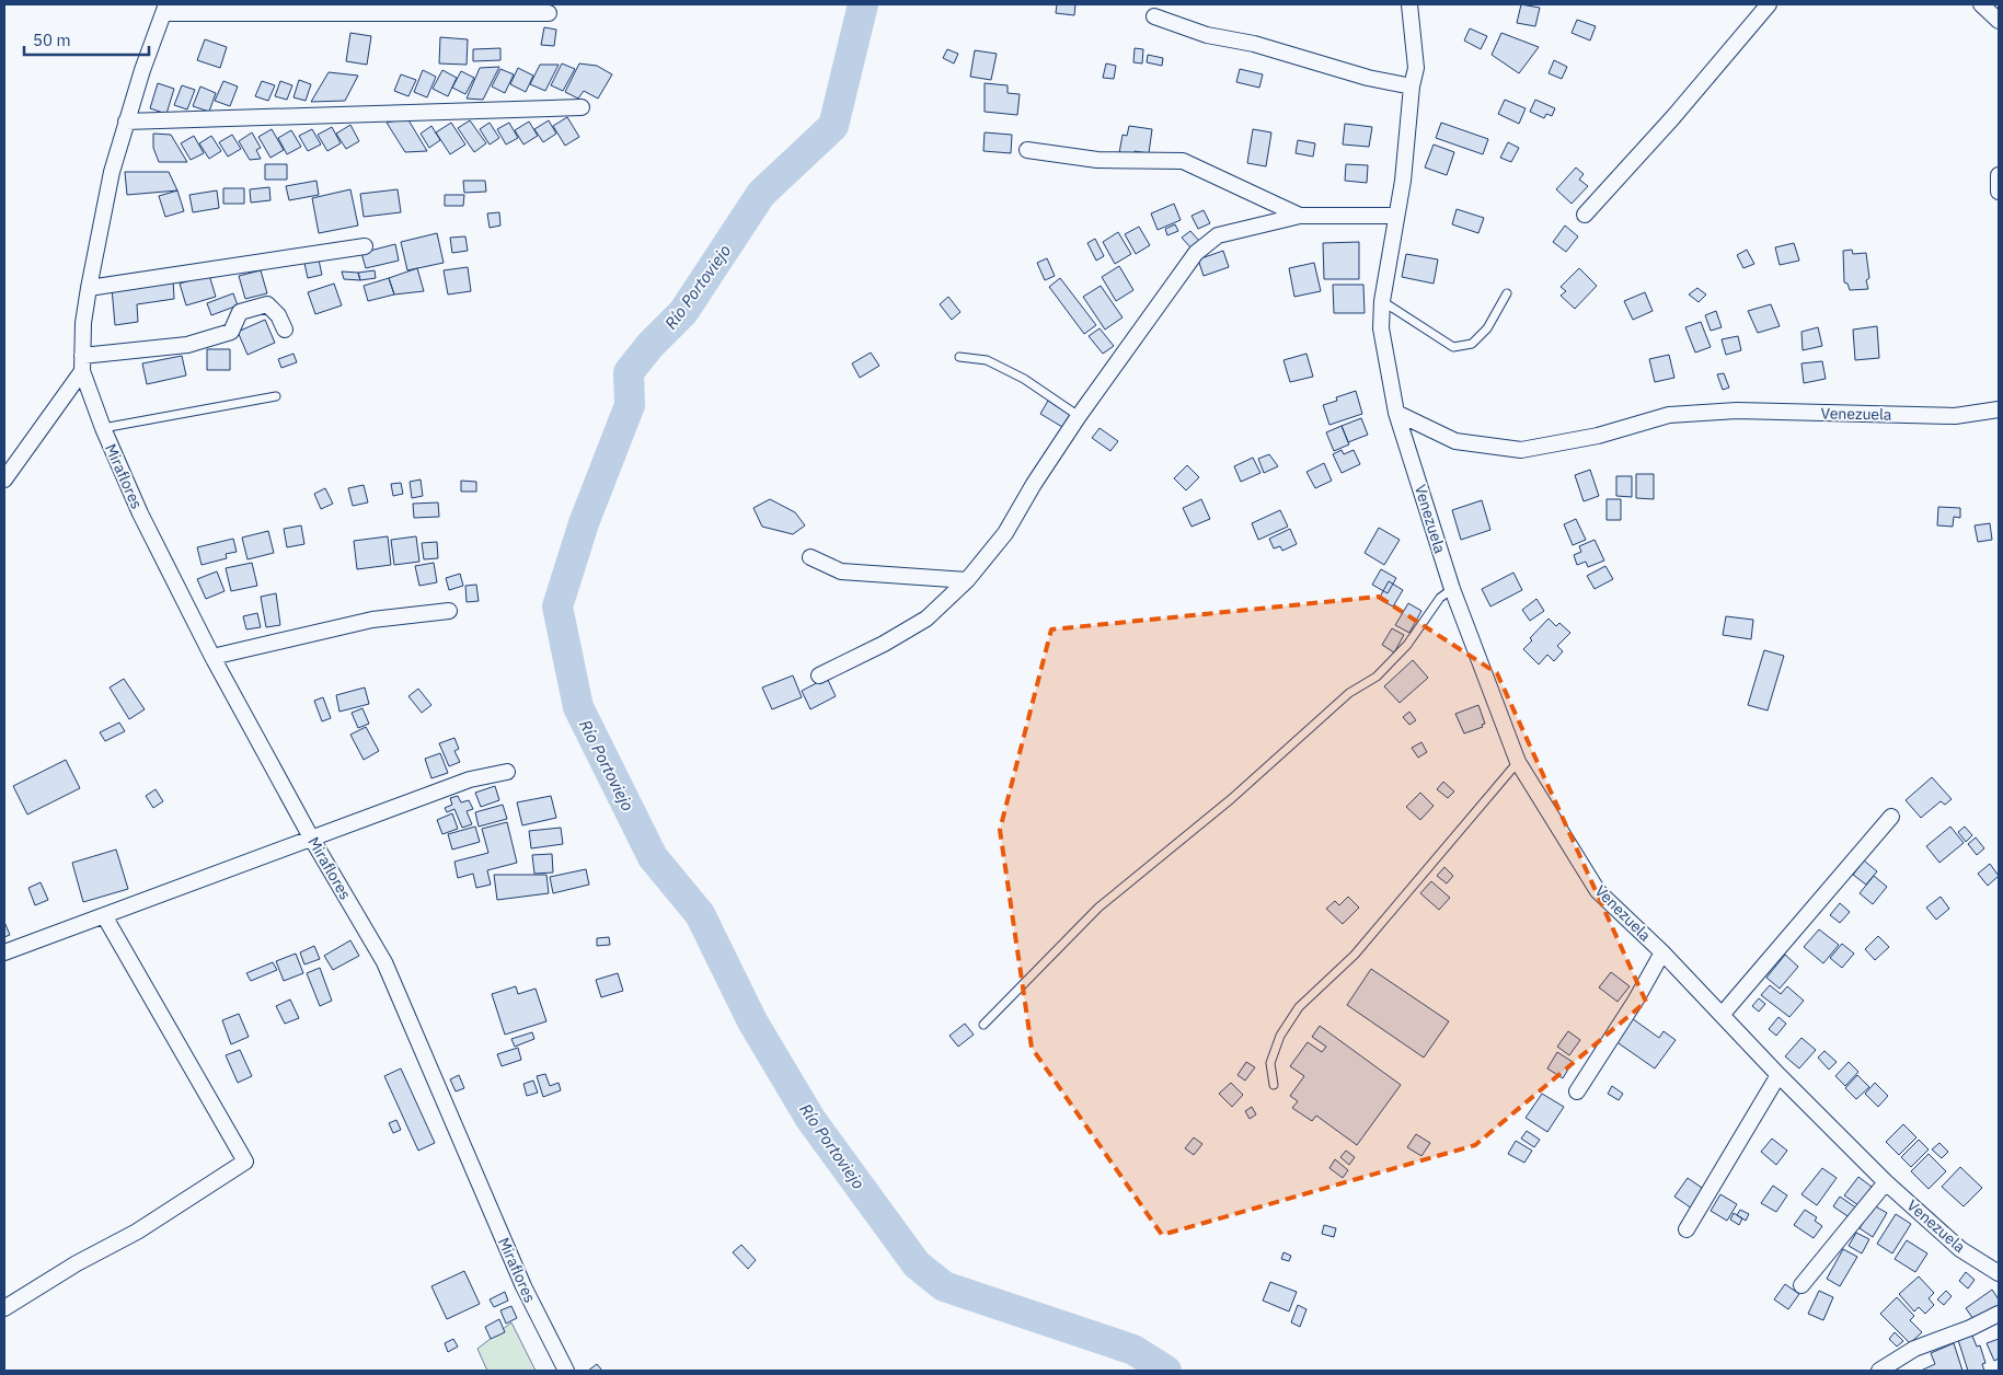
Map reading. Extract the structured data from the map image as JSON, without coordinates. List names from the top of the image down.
{
  "streets": {
    "street": ["Venezuela", "Miraflores"]
  },
  "water": ["Río Portoviejo"],
  "scale_bar": "50 m"
}
